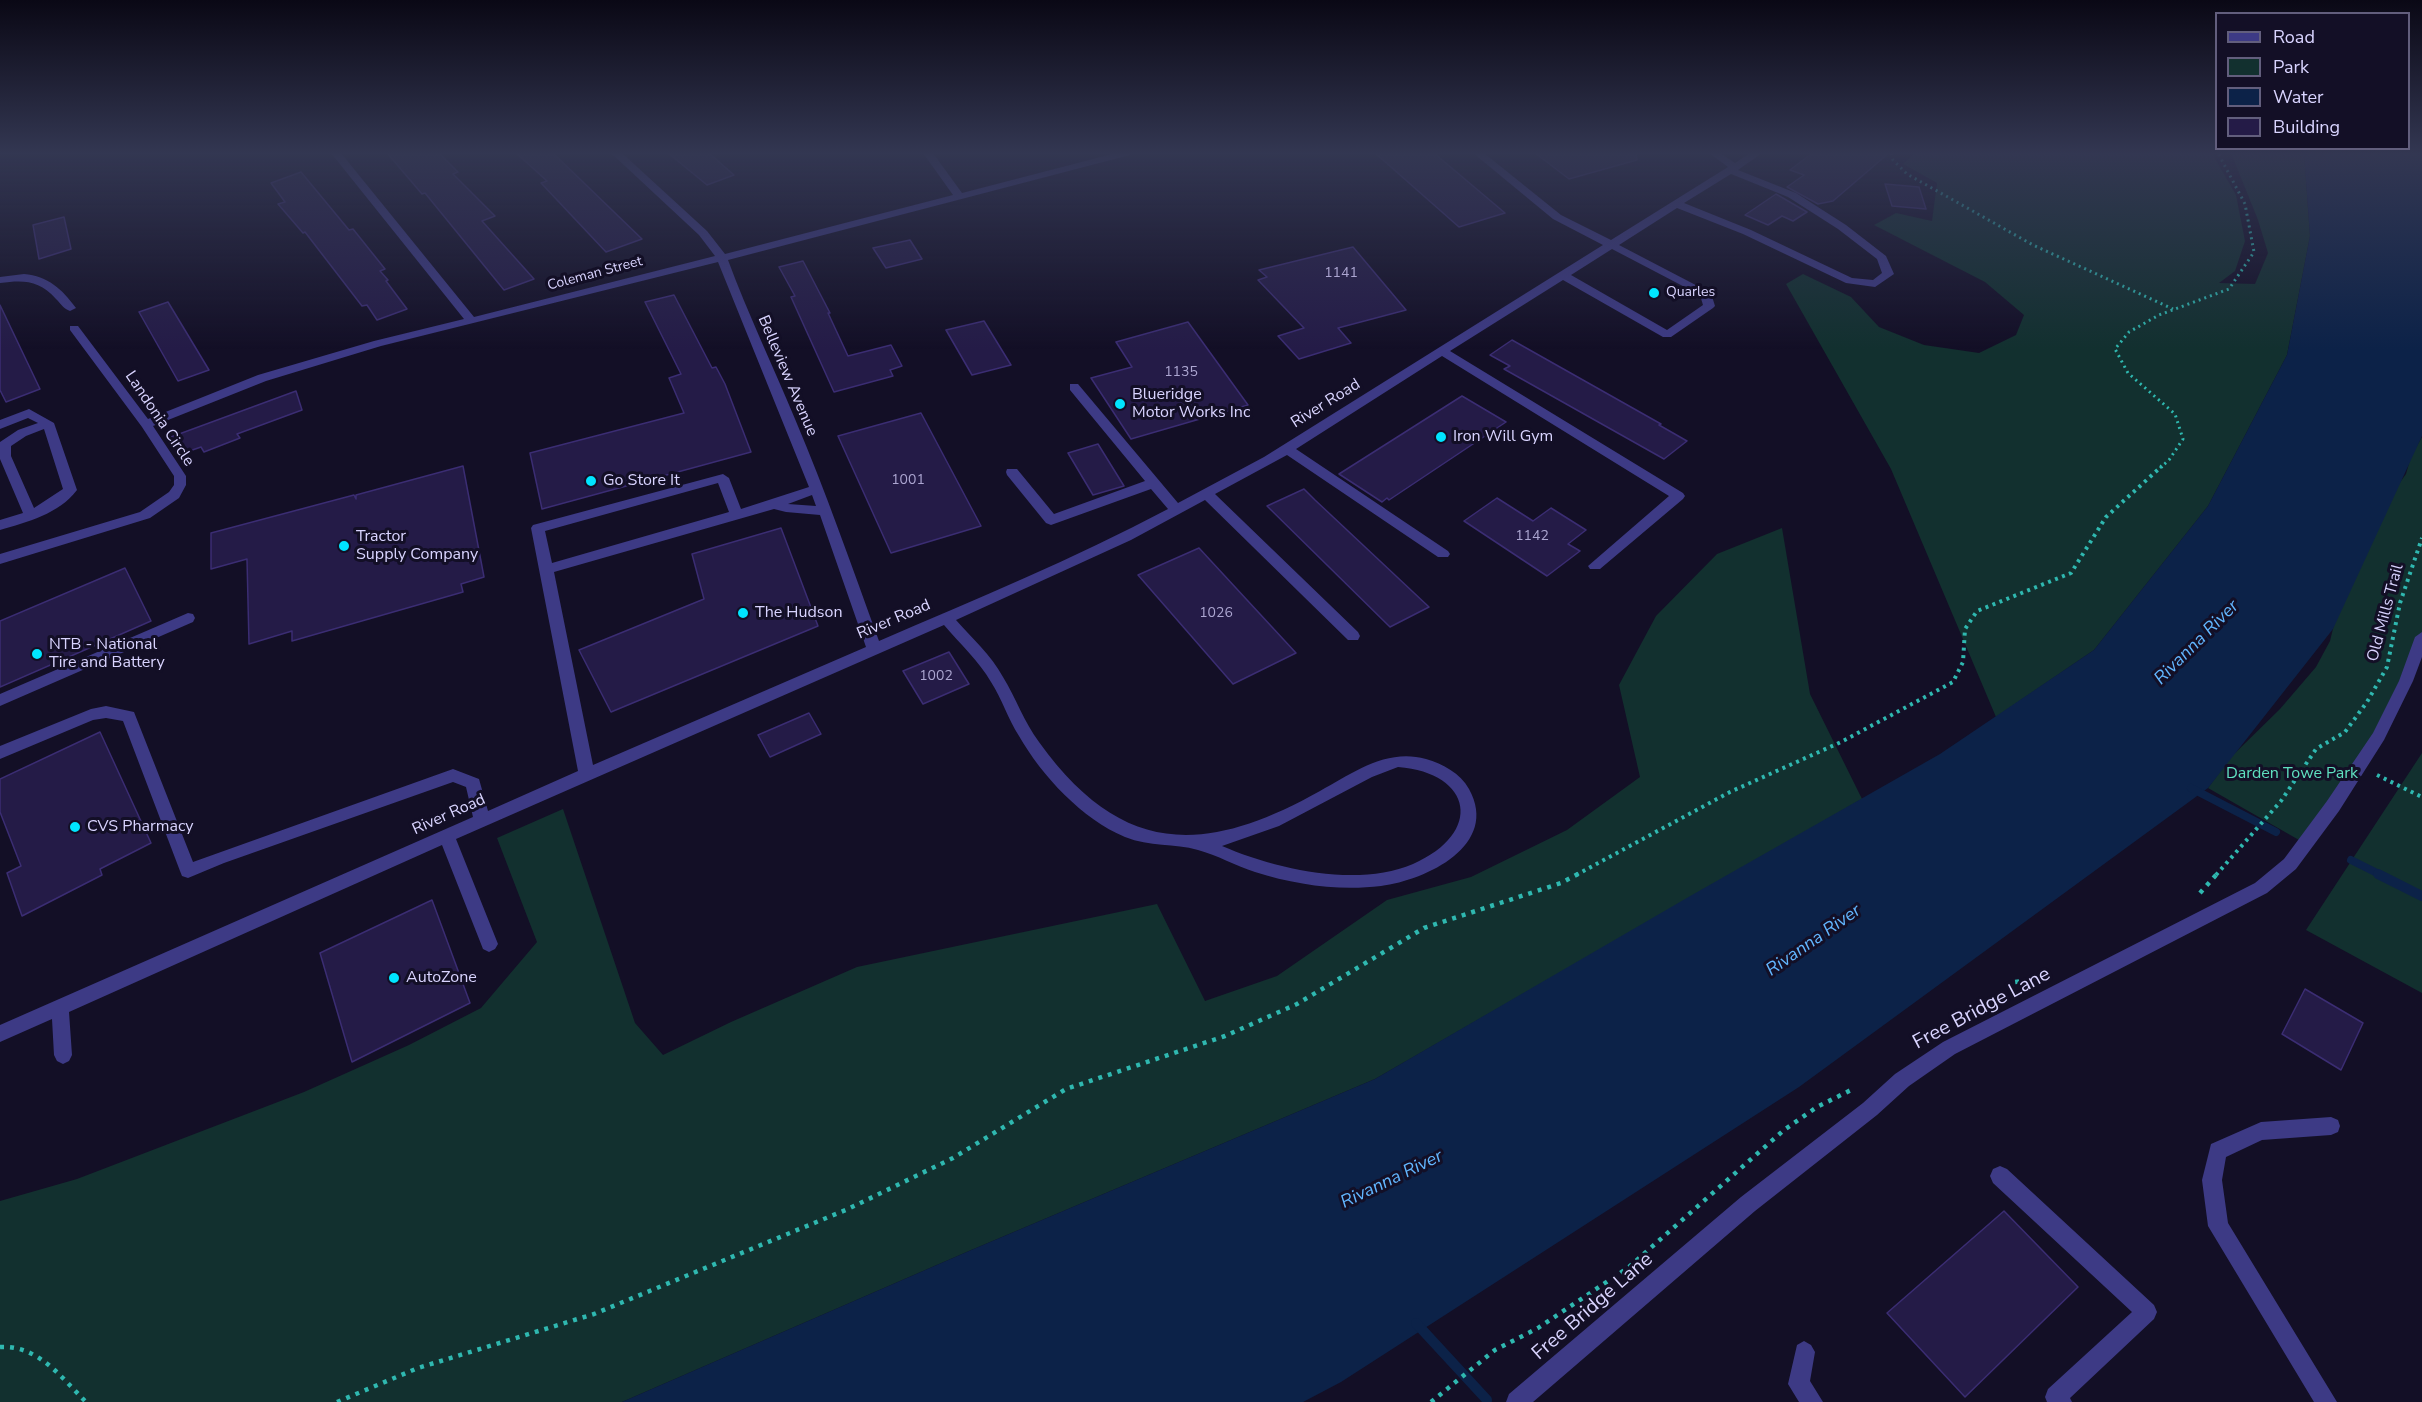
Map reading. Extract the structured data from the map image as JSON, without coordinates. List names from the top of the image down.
{
  "streets": {
    "street": [
      "Coleman Street",
      "Belleview Avenue",
      "River Road",
      "Landonia Circle",
      "Free Bridge Lane"
    ],
    "path": ["Old Mills Trail"]
  },
  "crossings": [
    ["Coleman Street", "Belleview Avenue"],
    ["Coleman Street", "Landonia Circle"],
    ["Belleview Avenue", "River Road"]
  ],
  "water": ["Rivanna River"],
  "parks": ["Darden Towe Park"],
  "places": [
    "Quarles",
    "Blueridge Motor Works Inc",
    "Iron Will Gym",
    "Go Store It",
    "Tractor Supply Company",
    "The Hudson",
    "NTB - National Tire and Battery",
    "CVS Pharmacy",
    "AutoZone"
  ],
  "house_numbers": [
    "1141",
    "1135",
    "1001",
    "1142",
    "1026",
    "1002"
  ],
  "legend": [
    "Road",
    "Park",
    "Water",
    "Building"
  ]
}
